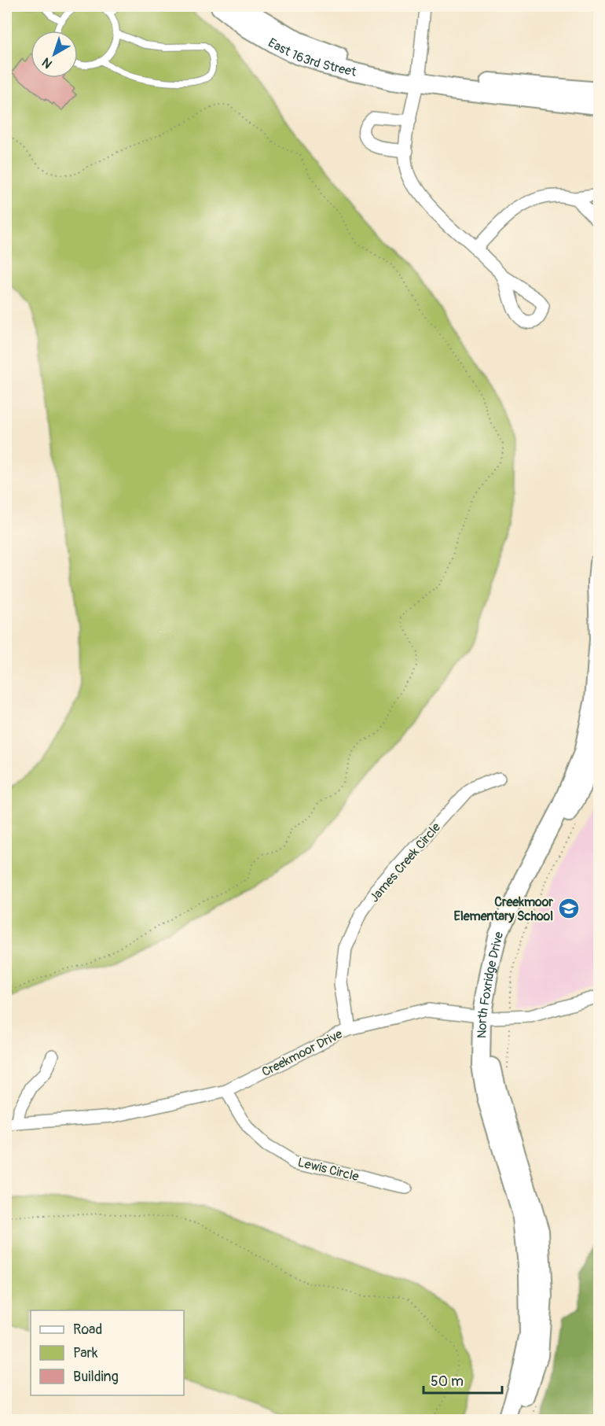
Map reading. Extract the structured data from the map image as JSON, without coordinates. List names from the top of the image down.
{
  "streets": {
    "street": [
      "East 163rd Street",
      "James Creek Circle",
      "North Foxridge Drive",
      "Creekmoor Drive",
      "Lewis Circle"
    ]
  },
  "crossings": [
    ["James Creek Circle", "Creekmoor Drive"],
    ["North Foxridge Drive", "Creekmoor Drive"],
    ["Creekmoor Drive", "Lewis Circle"]
  ],
  "places": {
    "school or university": ["Creekmoor Elementary School"]
  },
  "legend": ["Road", "Park", "Building"],
  "scale_bar": "50 m",
  "north": "bottom left"
}
